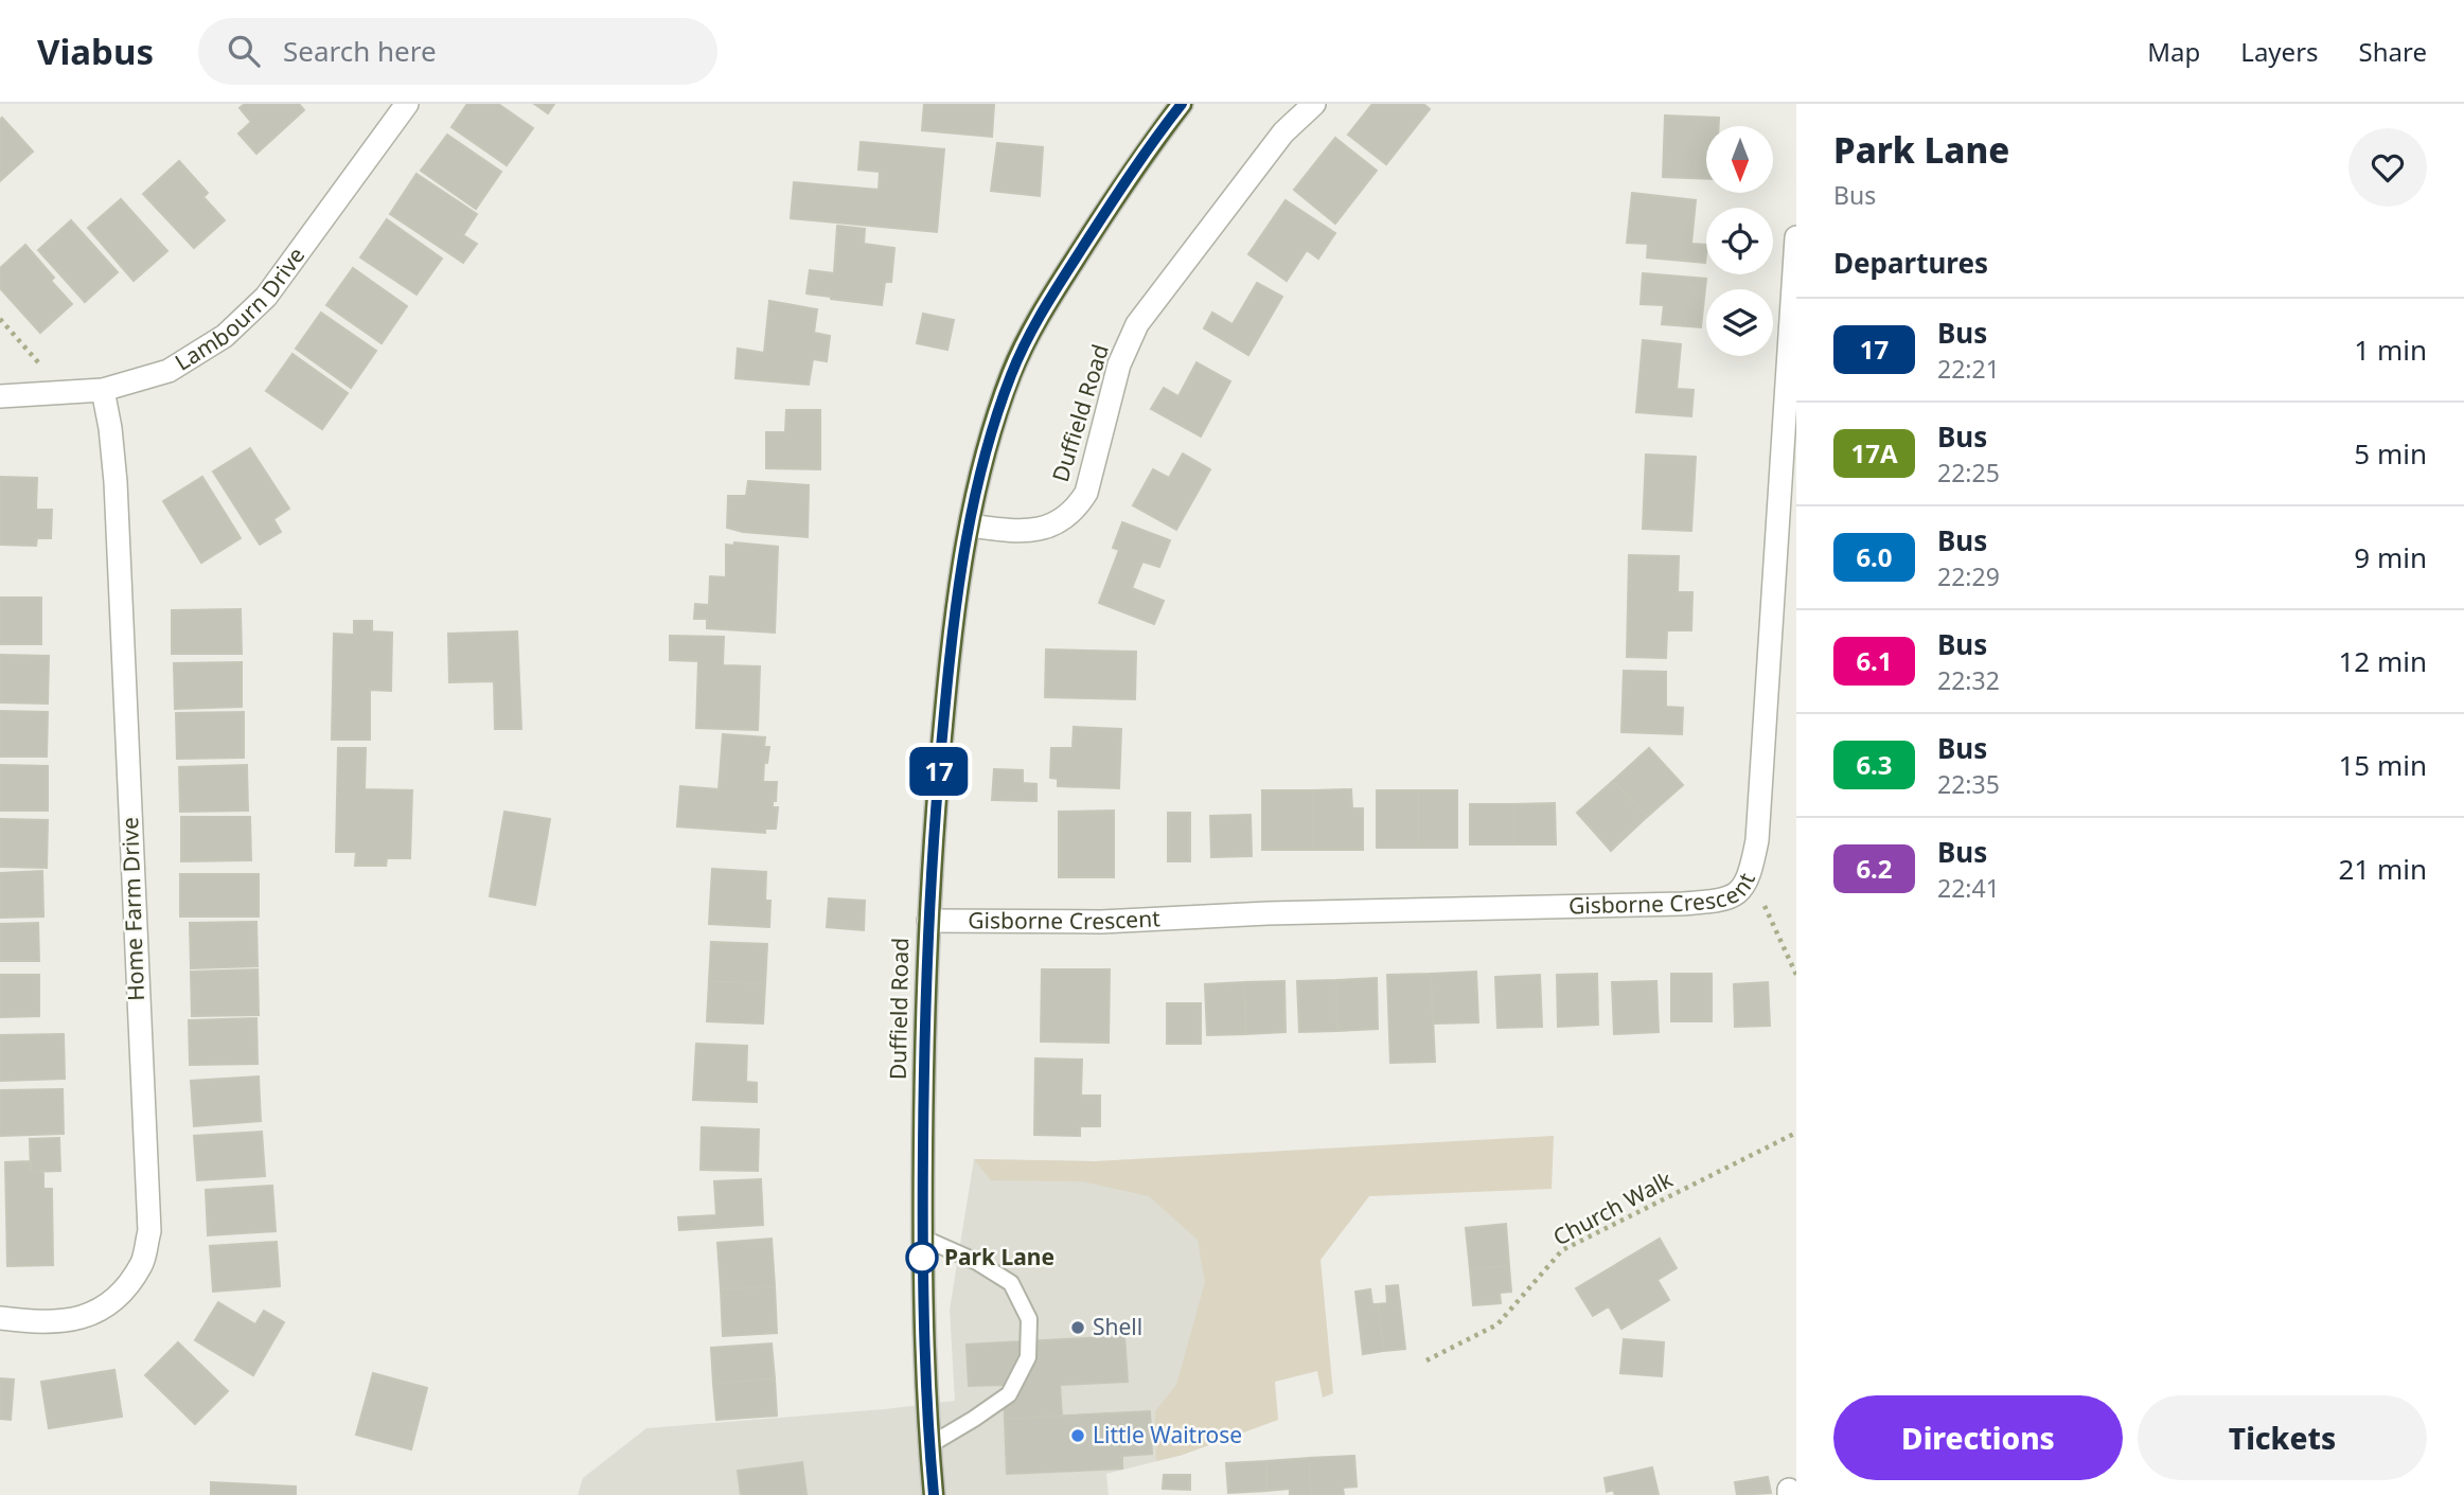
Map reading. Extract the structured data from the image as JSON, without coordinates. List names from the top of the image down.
{
  "streets": {
    "highway": ["Duffield Road"],
    "street": ["Lambourn Drive", "Gisborne Crescent", "Home Farm Drive"],
    "path": ["Church Walk"]
  },
  "crossings": [
    ["Lambourn Drive", "Home Farm Drive"],
    ["Duffield Road", "Gisborne Crescent"]
  ],
  "places": ["Park Lane", "Shell", "Little Waitrose"],
  "lines": ["bus line 17"],
  "north": "bottom",
  "page": {
    "header": "Viabus",
    "search": "Search here",
    "nav": ["Map", "Layers", "Share"],
    "on_map": "17",
    "heading": [
      ["Park Lane", "Bus"],
      "Departures"
    ],
    "list": [
      {
        "mark": "17",
        "name": "Bus",
        "note": "22:21",
        "value": "1 min"
      },
      {
        "mark": "17A",
        "name": "Bus",
        "note": "22:25",
        "value": "5 min"
      },
      {
        "mark": "6.0",
        "name": "Bus",
        "note": "22:29",
        "value": "9 min"
      },
      {
        "mark": "6.1",
        "name": "Bus",
        "note": "22:32",
        "value": "12 min"
      },
      {
        "mark": "6.3",
        "name": "Bus",
        "note": "22:35",
        "value": "15 min"
      },
      {
        "mark": "6.2",
        "name": "Bus",
        "note": "22:41",
        "value": "21 min"
      }
    ],
    "buttons": ["Directions", "Tickets"]
  }
}
